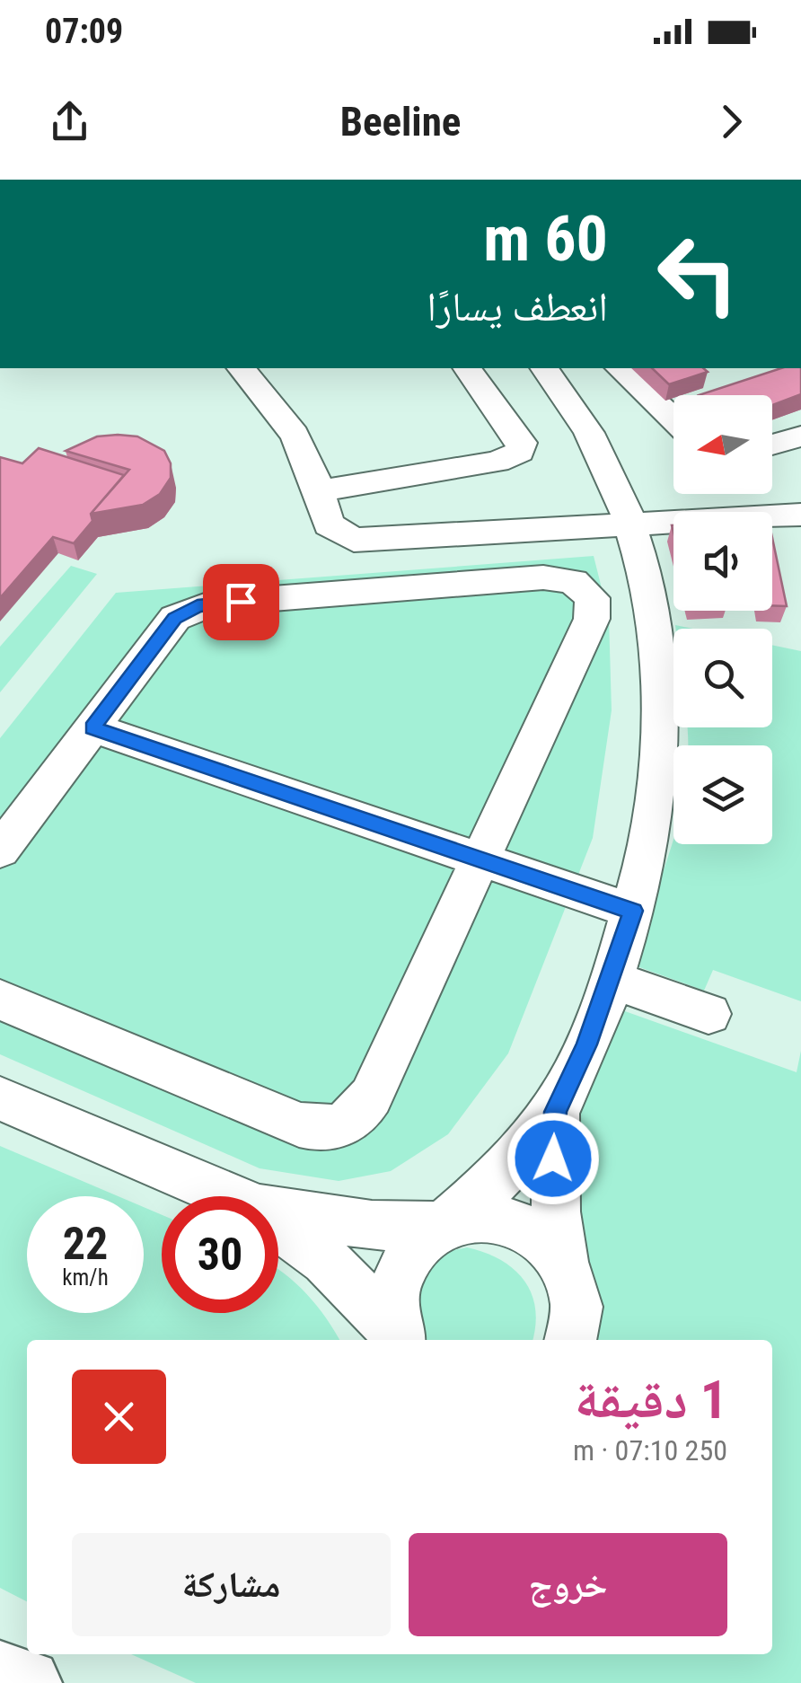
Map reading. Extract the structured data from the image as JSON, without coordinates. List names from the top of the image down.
{
  "north": "left",
  "page": {
    "status": "07:09",
    "header": "Beeline",
    "turn": ["60 m", "انعطف يسارًا"],
    "speed": "22 km/h",
    "limit": "30",
    "heading": ["1 دقيقة", "250 m · 07:10"],
    "buttons": ["خروج", "مشاركة"]
  }
}
